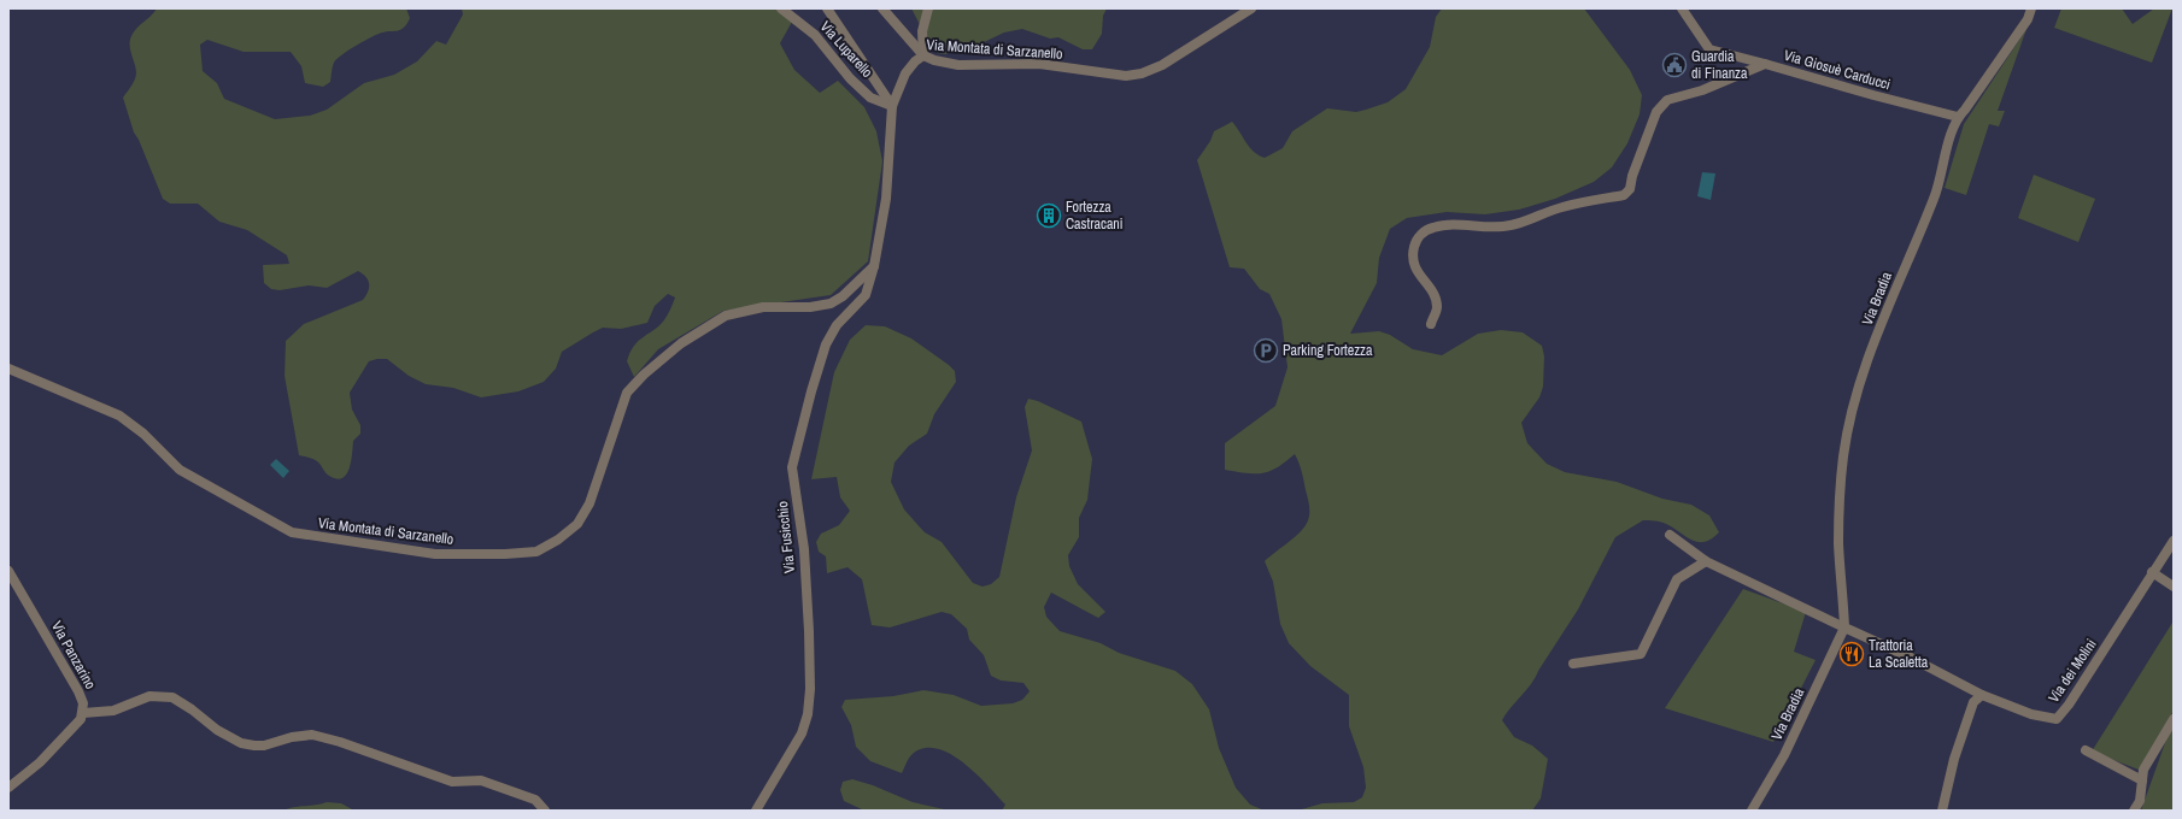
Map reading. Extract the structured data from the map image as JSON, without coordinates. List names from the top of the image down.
{
  "streets": {
    "street": [
      "Via Luparello",
      "Via Montata di Sarzanello",
      "Via Giosuè Carducci",
      "Via Bradia",
      "Via Fusicchio",
      "Via Panzarino",
      "Via dei Molini"
    ]
  },
  "crossings": [
    ["Via Luparello", "Via Montata di Sarzanello"],
    ["Via Montata di Sarzanello", "Via Fusicchio"],
    ["Via Giosuè Carducci", "Via Bradia"]
  ],
  "places": {
    "public building": ["Guardia di Finanza"],
    "building": ["Fortezza Castracani"],
    "parking": ["Parking Fortezza"],
    "restaurant": ["Trattoria La Scaletta"]
  }
}
